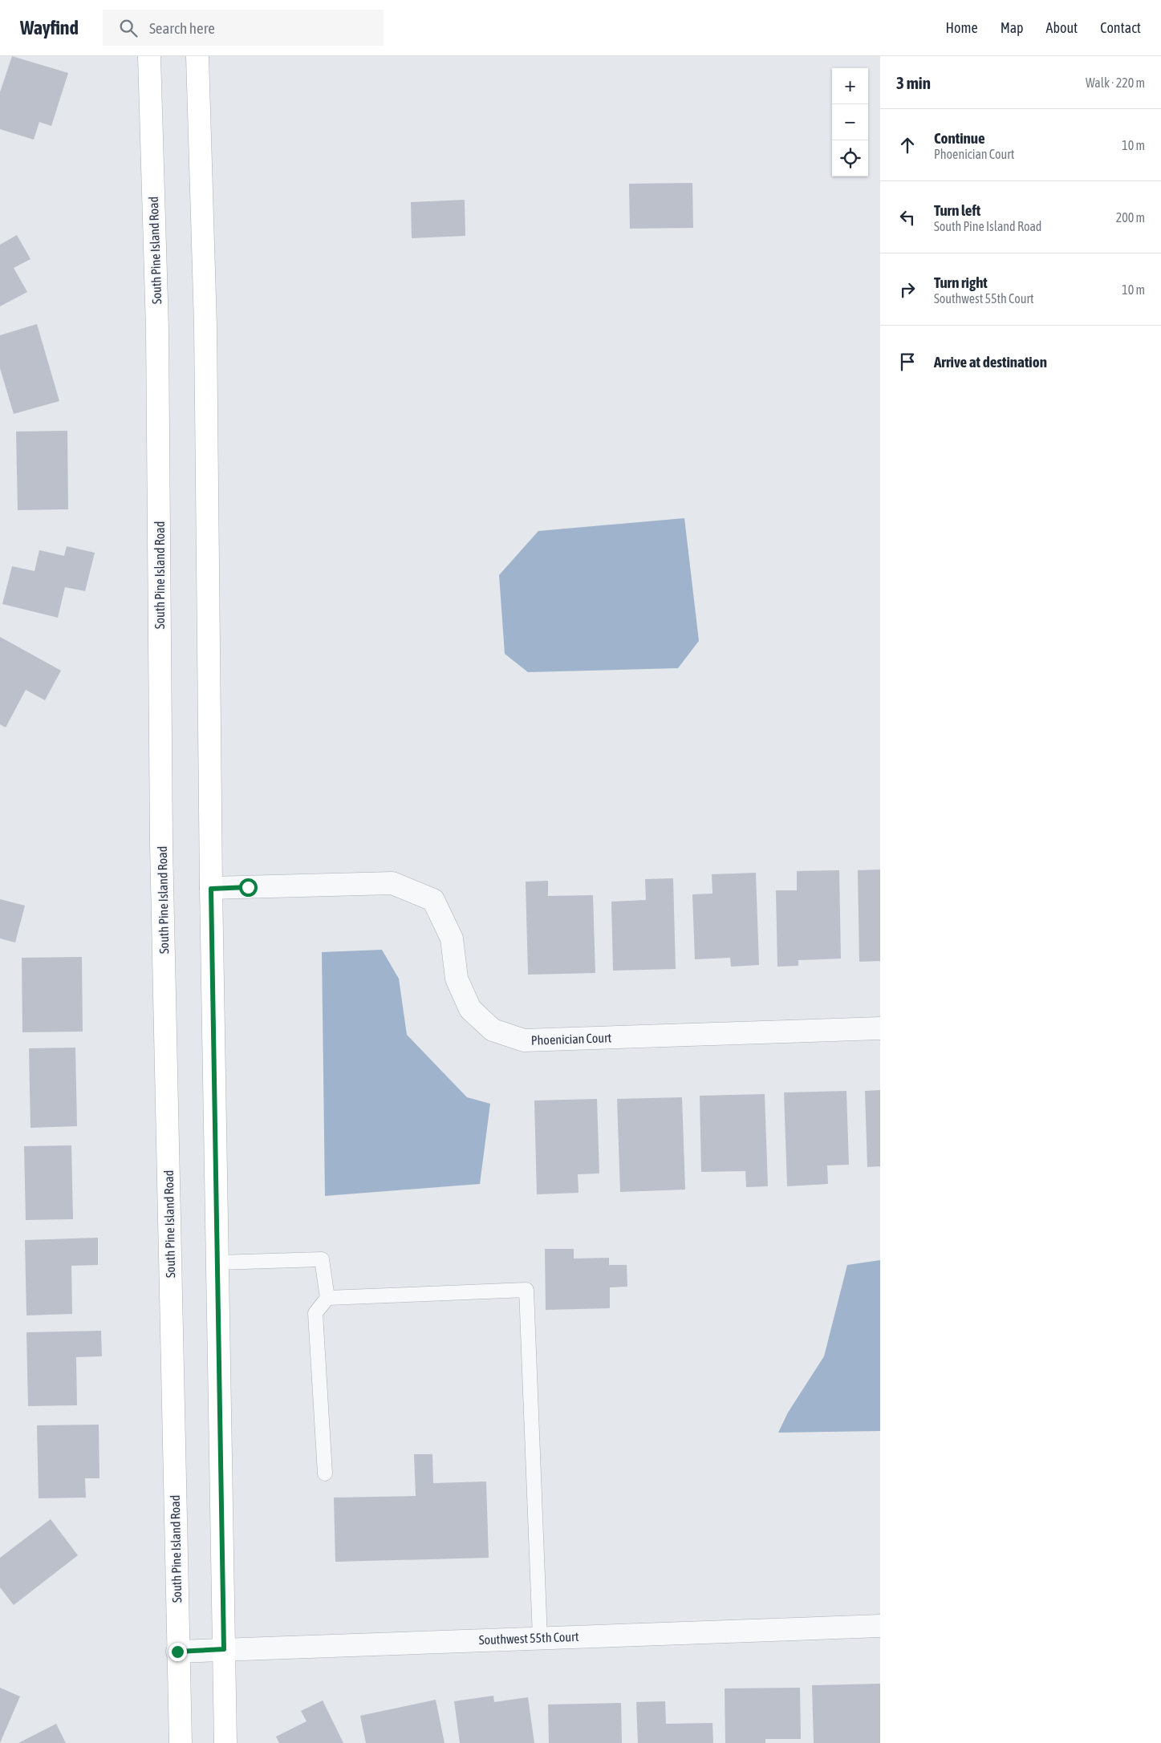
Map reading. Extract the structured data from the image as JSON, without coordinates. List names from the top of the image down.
{
  "streets": {
    "main road": ["South Pine Island Road"],
    "street": ["Phoenician Court", "Southwest 55th Court"]
  },
  "crossings": [
    ["South Pine Island Road", "Southwest 55th Court"]
  ],
  "page": {
    "header": "Wayfind",
    "search": "Search here",
    "nav": [
      "Home",
      "Map",
      "About",
      "Contact"
    ],
    "heading": ["3 min", "Walk · 220 m"],
    "map_buttons": ["+", "−"],
    "list": [
      ["Continue", "Phoenician Court", "10 m"],
      ["Turn left", "South Pine Island Road", "200 m"],
      ["Turn right", "Southwest 55th Court", "10 m"],
      "Arrive at destination"
    ]
  }
}
